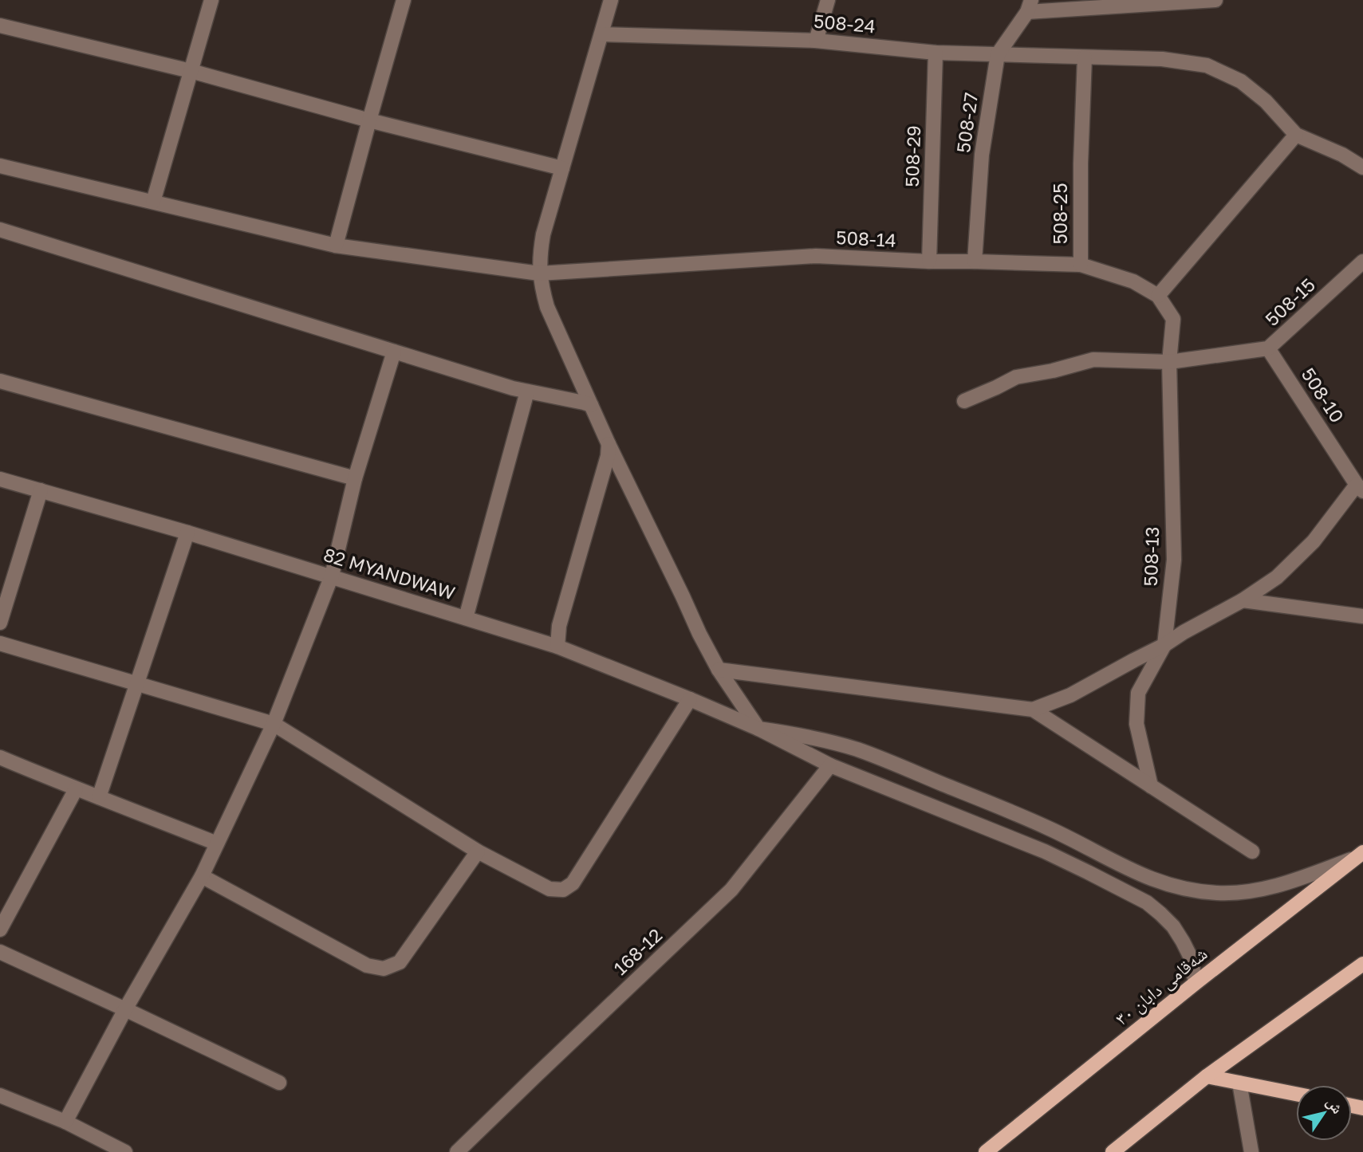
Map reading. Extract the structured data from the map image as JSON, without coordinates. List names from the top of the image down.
{
  "streets": {
    "main road": ["شەقامی دابان ٣٠"],
    "street": [
      "508-24",
      "508-27",
      "508-29",
      "508-25",
      "508-14",
      "508-15",
      "508-10",
      "508-13",
      "82 MYANDWAW",
      "168-12"
    ]
  },
  "crossings": [
    ["508-24", "508-27"],
    ["508-24", "508-29"],
    ["508-24", "508-25"],
    ["508-27", "508-14"],
    ["508-29", "508-14"],
    ["508-25", "508-14"],
    ["508-14", "508-13"],
    ["508-15", "508-10"],
    ["508-15", "508-13"]
  ],
  "north": "top right"
}
